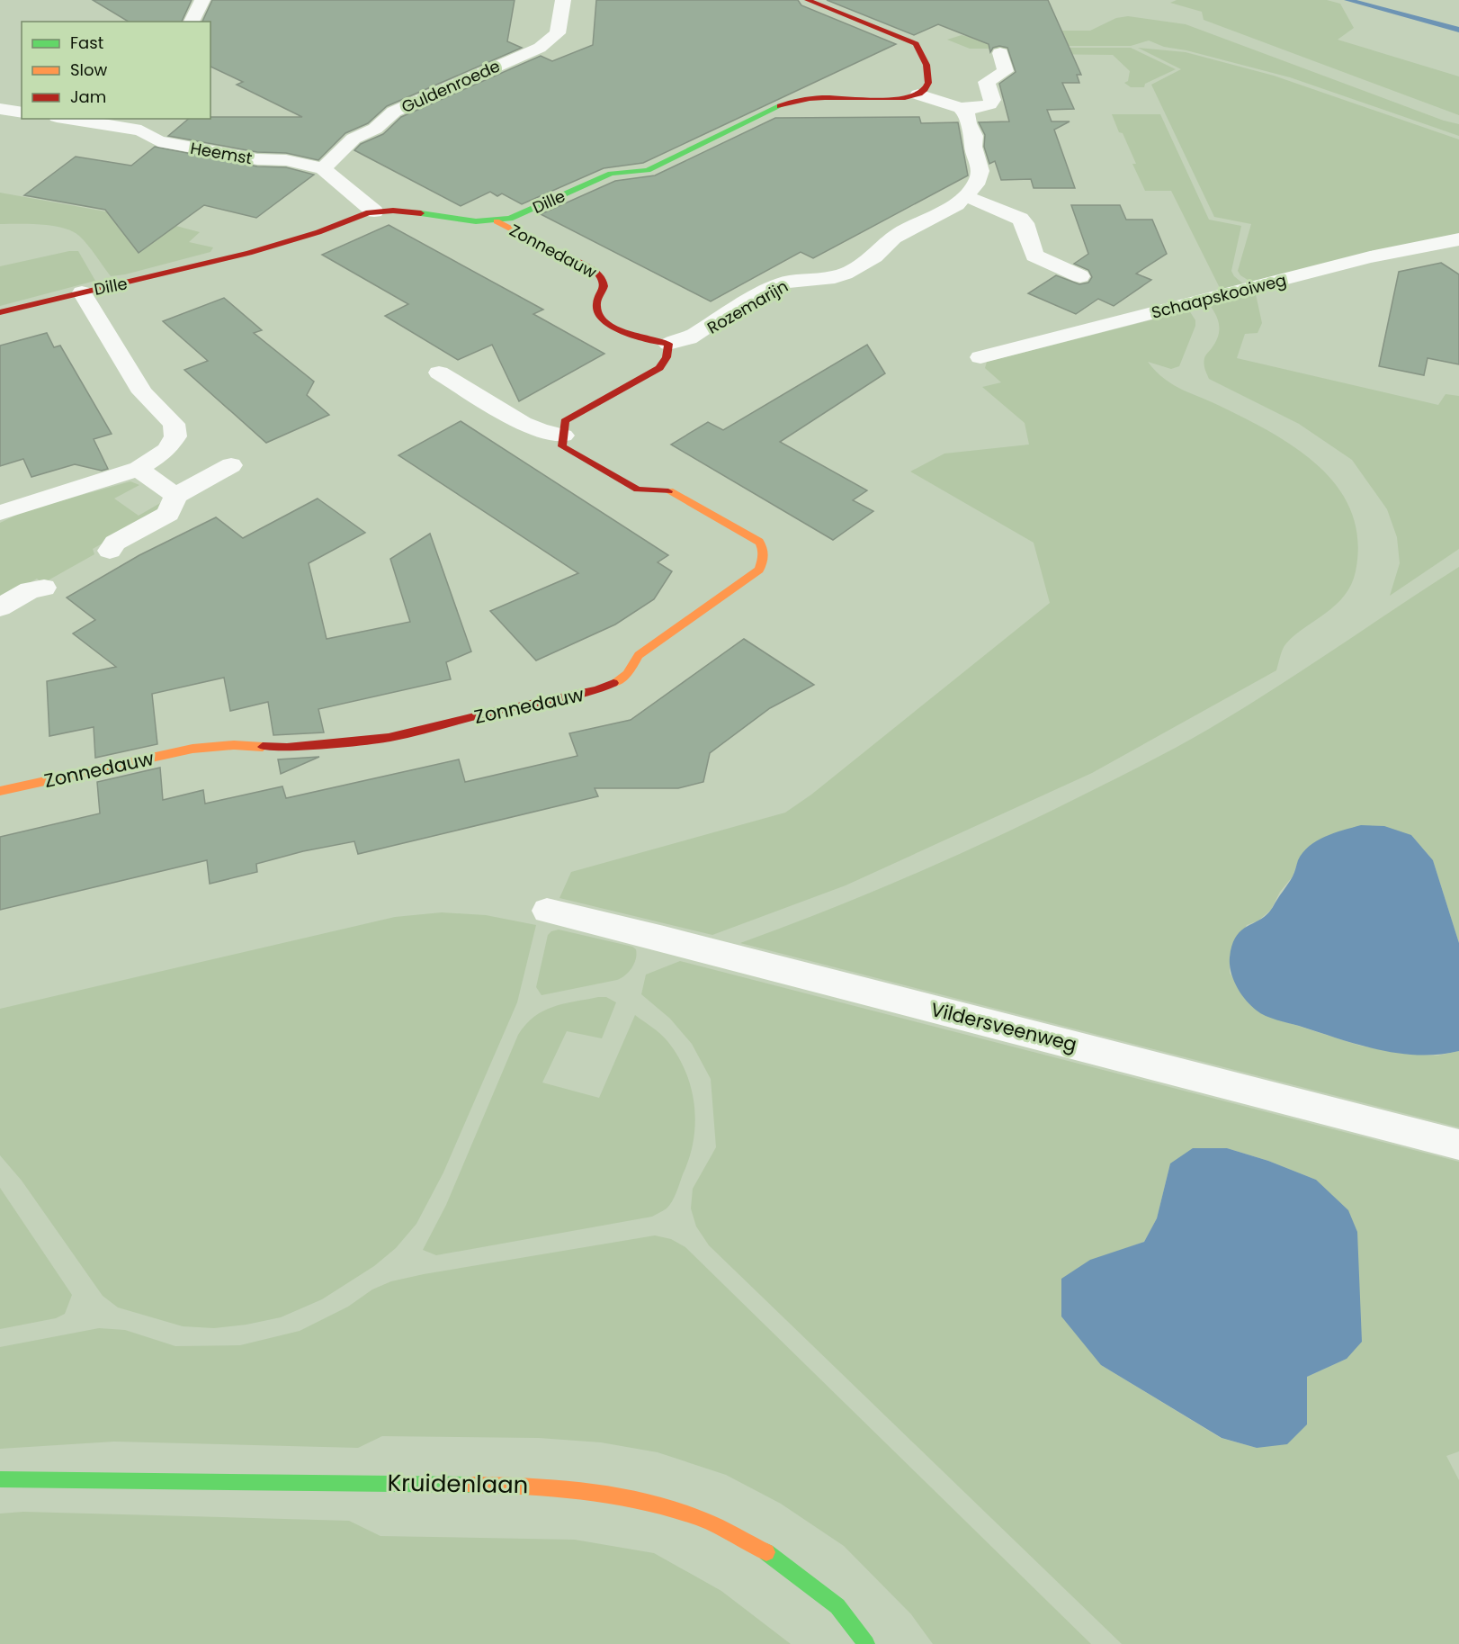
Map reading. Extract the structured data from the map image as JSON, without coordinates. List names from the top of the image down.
{
  "streets": {
    "street": [
      "Guldenroede",
      "Heemst",
      "Dille",
      "Zonnedauw",
      "Schaapskooiweg",
      "Rozemarijn",
      "Vildersveenweg",
      "Kruidenlaan"
    ]
  },
  "crossings": [
    ["Guldenroede", "Heemst"],
    ["Heemst", "Dille"],
    ["Dille", "Zonnedauw"],
    ["Zonnedauw", "Rozemarijn"]
  ],
  "legend": ["Fast", "Slow", "Jam"]
}
